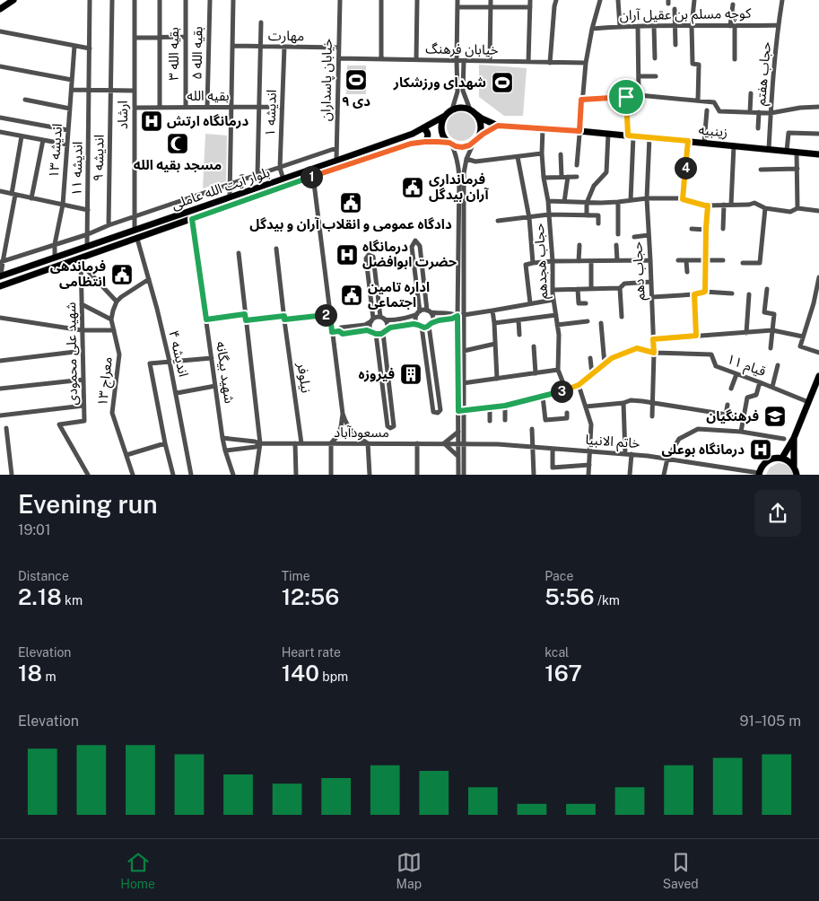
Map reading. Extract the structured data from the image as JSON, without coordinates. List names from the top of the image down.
{
  "streets": {
    "main road": ["زینبیه", "بلوار آیت‌ الله عاملی"],
    "street": [
      "کوچه مسلم بن عقیل آران",
      "مهارت",
      "خیابان فرهنگ",
      "بقیه الله ۵",
      "بقیه الله ۳",
      "حجاب هفتم",
      "خیابان پاسداران",
      "بقیه الله",
      "اندیشه ۱",
      "ارشاد",
      "اندیشه ۱۳",
      "اندیشه ۹",
      "اندیشه ۱۱",
      "حجاب هجدهم",
      "حجاب دهم",
      "شهید علی محمودی",
      "اندیشه ۴",
      "قیام ۱۱",
      "شهید بیگانه",
      "نیلوفر",
      "معراج ۱۳",
      "مسعودآباد",
      "خاتم الانبیا"
    ]
  },
  "crossings": [
    ["کوچه مسلم بن عقیل آران", "حجاب هفتم"],
    ["مهارت", "خیابان پاسداران"],
    ["مهارت", "اندیشه ۱"],
    ["خیابان فرهنگ", "خیابان پاسداران"],
    ["بقیه الله ۵", "بقیه الله"],
    ["بقیه الله ۳", "بقیه الله"],
    ["حجاب هفتم", "زینبیه"],
    ["خیابان پاسداران", "بلوار آیت‌ الله عاملی"],
    ["بقیه الله", "اندیشه ۱"],
    ["بقیه الله", "ارشاد"],
    ["اندیشه ۱", "بلوار آیت‌ الله عاملی"],
    ["ارشاد", "بلوار آیت‌ الله عاملی"],
    ["زینبیه", "بلوار آیت‌ الله عاملی"],
    ["زینبیه", "حجاب هجدهم"],
    ["زینبیه", "حجاب دهم"],
    ["اندیشه ۱۳", "بلوار آیت‌ الله عاملی"],
    ["اندیشه ۱۱", "بلوار آیت‌ الله عاملی"],
    ["بلوار آیت‌ الله عاملی", "شهید علی محمودی"],
    ["بلوار آیت‌ الله عاملی", "اندیشه ۴"],
    ["بلوار آیت‌ الله عاملی", "شهید بیگانه"],
    ["حجاب دهم", "قیام ۱۱"],
    ["شهید بیگانه", "مسعودآباد"],
    ["نیلوفر", "مسعودآباد"],
    ["مسعودآباد", "خاتم الانبیا"]
  ],
  "places": {
    "sports": ["۹ دی", "شهدای ورزشکار"],
    "hospital": ["درمانگاه ارتش", "درمانگاه حضرت ابوافضل", "درمانگاه بوعلی"],
    "mosque": ["مسجد بقیه الله"],
    "public building": [
      "فرمانداری آران بیدگل",
      "دادگاه عمومی و انقلاب آران و بیدگل",
      "فرماندهی انتظامی",
      "اداره تامین اجتماعی"
    ],
    "building": ["فیروزه"],
    "school or university": ["فرهنگیان"]
  },
  "page": {
    "pins": [
      "4",
      "1",
      "2",
      "3"
    ],
    "heading": ["Evening run", "19:01"],
    "stats": [
      ["Distance", "2.18 km"],
      ["Time", "12:56"],
      ["Pace", "5:56 /km"],
      ["Elevation", "18 m"],
      ["Heart rate", "140 bpm"],
      ["kcal", "167"]
    ],
    "chart": ["Elevation", "91–105 m"],
    "tabs": ["Home", "Map", "Saved"]
  }
}
